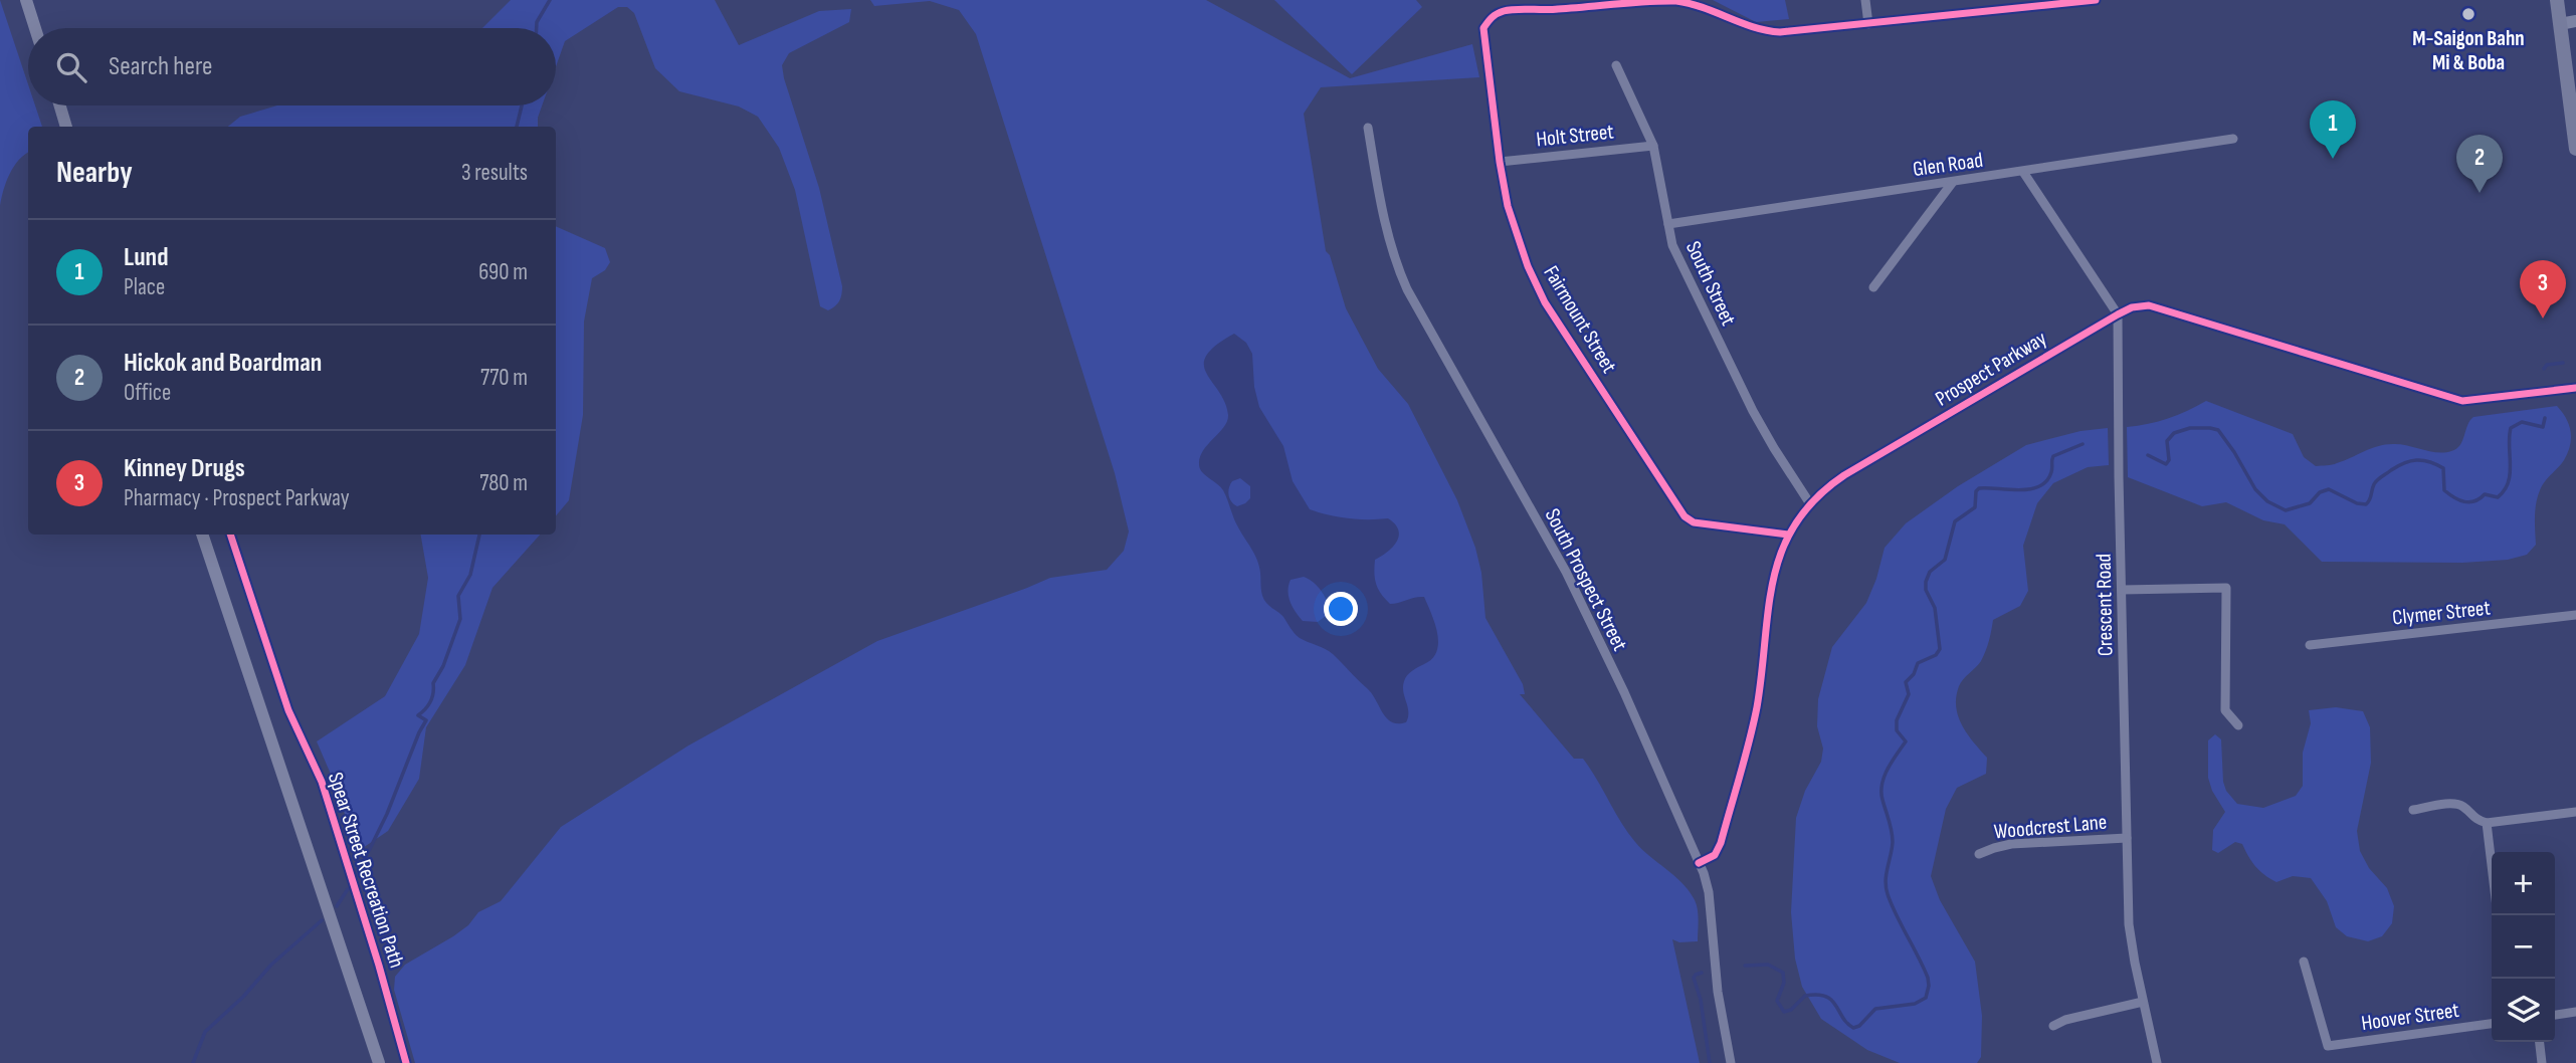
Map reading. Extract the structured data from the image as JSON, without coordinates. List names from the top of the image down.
{
  "streets": {
    "street": [
      "Holt Street",
      "Glen Road",
      "South Street",
      "Fairmount Street",
      "Prospect Parkway",
      "South Prospect Street",
      "Crescent Road",
      "Clymer Street",
      "Woodcrest Lane",
      "Hoover Street"
    ],
    "cycle path": ["Spear Street Recreation Path"]
  },
  "crossings": [
    ["Holt Street", "South Street"],
    ["Holt Street", "Fairmount Street"],
    ["Glen Road", "South Street"],
    ["South Street", "Prospect Parkway"],
    ["Fairmount Street", "Prospect Parkway"],
    ["Prospect Parkway", "South Prospect Street"],
    ["Prospect Parkway", "Crescent Road"],
    ["Crescent Road", "Woodcrest Lane"]
  ],
  "places": ["M-Saigon Bahn Mi & Boba"],
  "page": {
    "search": "Search here",
    "pins": ["1", "2", "3"],
    "heading": ["Nearby", "3 results"],
    "list": [
      {
        "mark": "1",
        "name": "Lund",
        "note": "Place",
        "value": "690 m"
      },
      {
        "mark": "2",
        "name": "Hickok and Boardman",
        "note": "Office",
        "value": "770 m"
      },
      {
        "mark": "3",
        "name": "Kinney Drugs",
        "note": "Pharmacy · Prospect Parkway",
        "value": "780 m"
      }
    ],
    "map_buttons": ["+", "−"]
  }
}
